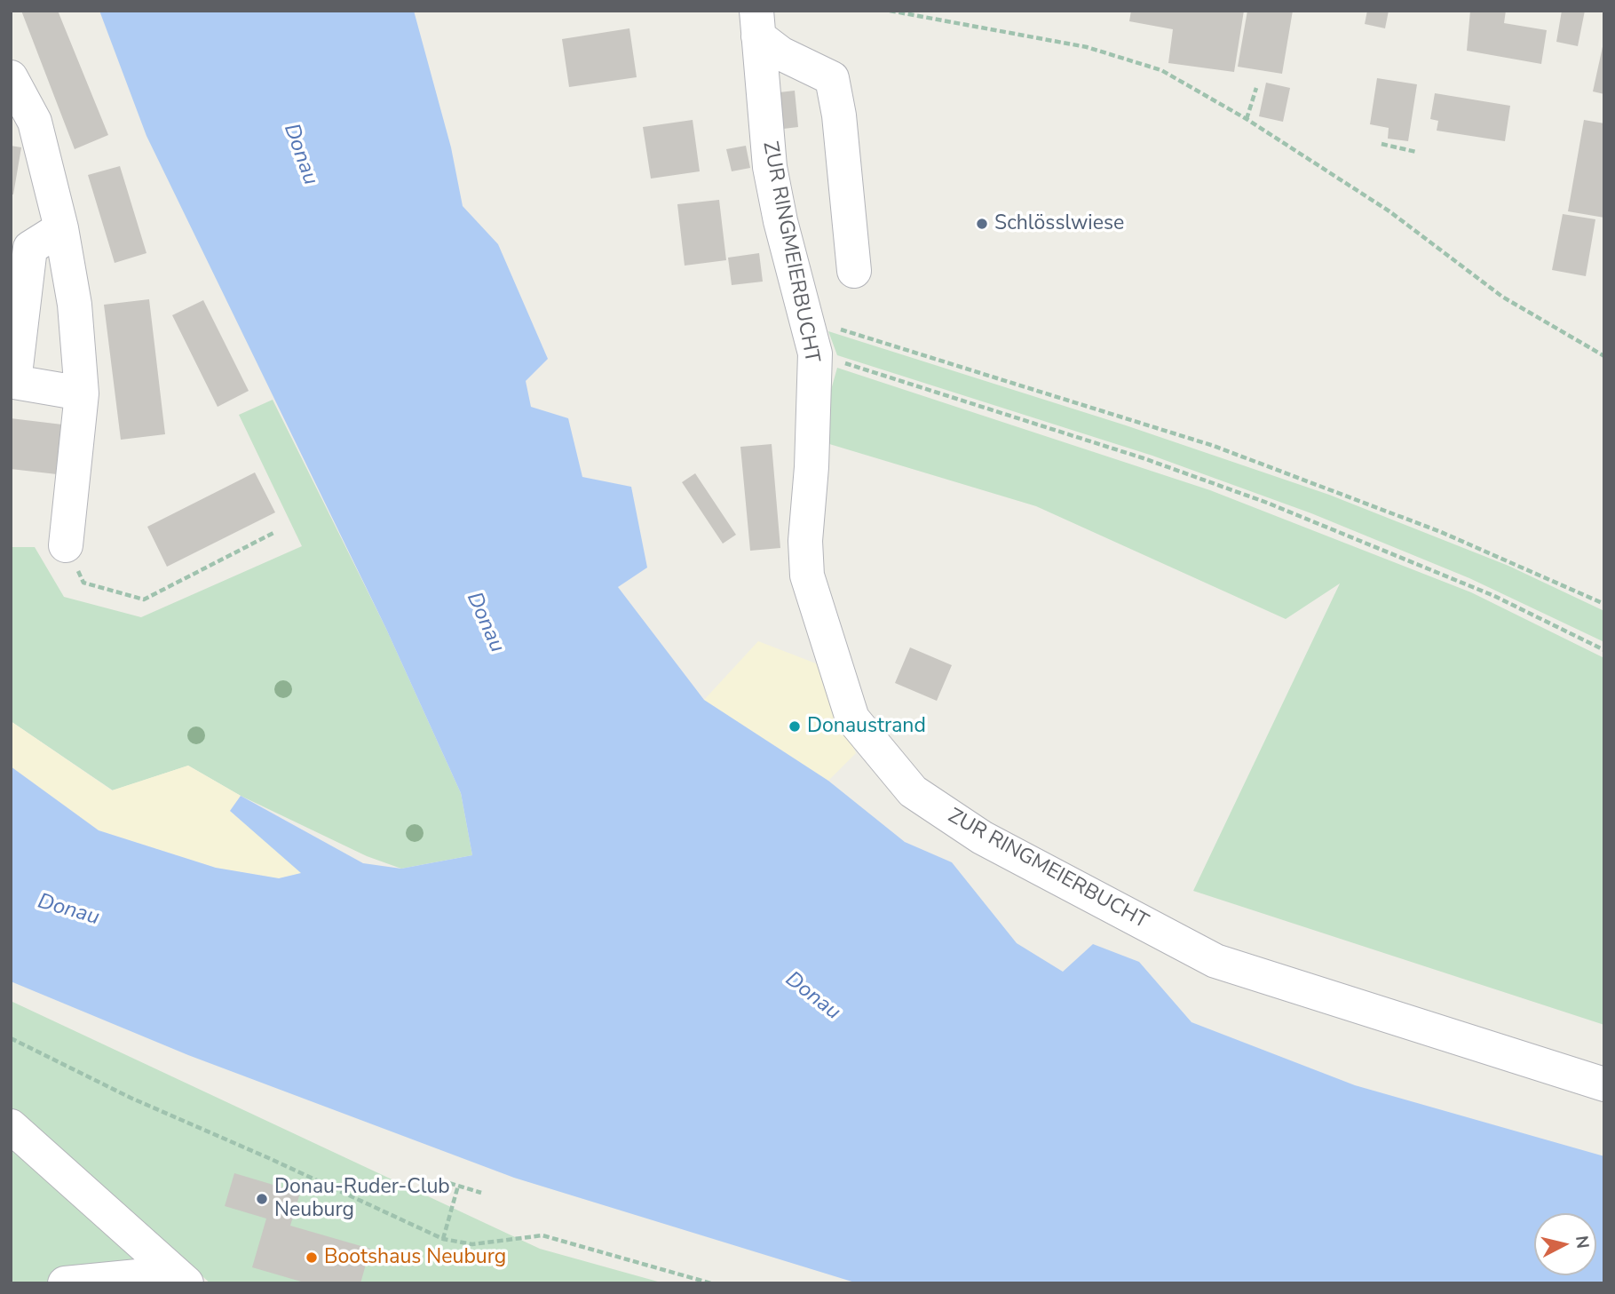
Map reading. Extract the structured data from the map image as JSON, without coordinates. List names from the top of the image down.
{
  "streets": {
    "street": ["ZUR RINGMEIERBUCHT"]
  },
  "water": ["Donau"],
  "places": [
    "Schlösslwiese",
    "Donaustrand",
    "Donau-Ruder-Club Neuburg",
    "Bootshaus Neuburg"
  ],
  "north": "right"
}
